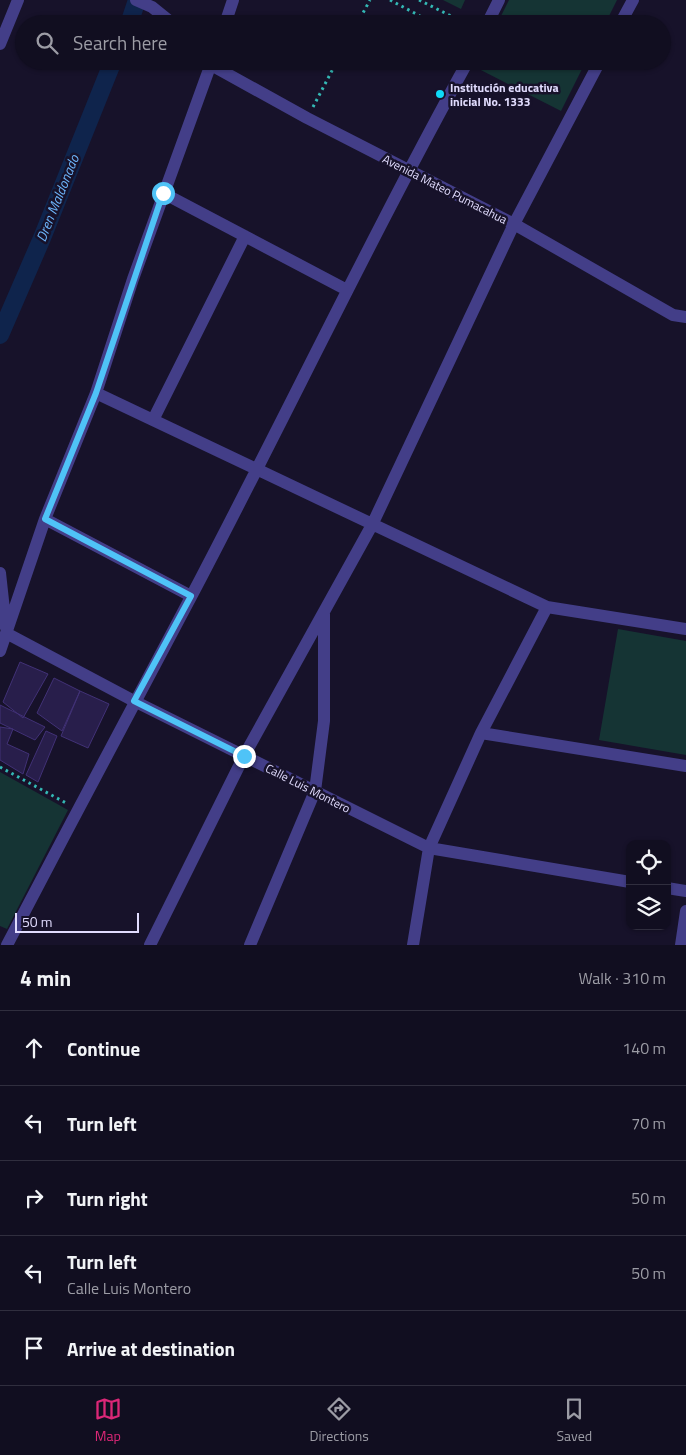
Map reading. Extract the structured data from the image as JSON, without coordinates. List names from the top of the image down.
{
  "streets": {
    "street": ["Avenida Mateo Pumacahua", "Calle Luis Montero"]
  },
  "water": ["Dren Maldonado"],
  "places": ["Institución educativa inicial No. 1333"],
  "scale_bar": "50 m",
  "page": {
    "search": "Search here",
    "scale": "50 m",
    "heading": ["4 min", "Walk · 310 m"],
    "list": [
      ["Continue", "140 m"],
      ["Turn left", "70 m"],
      ["Turn right", "50 m"],
      ["Turn left", "Calle Luis Montero", "50 m"],
      "Arrive at destination"
    ],
    "nav": ["Map", "Directions", "Saved"]
  }
}
